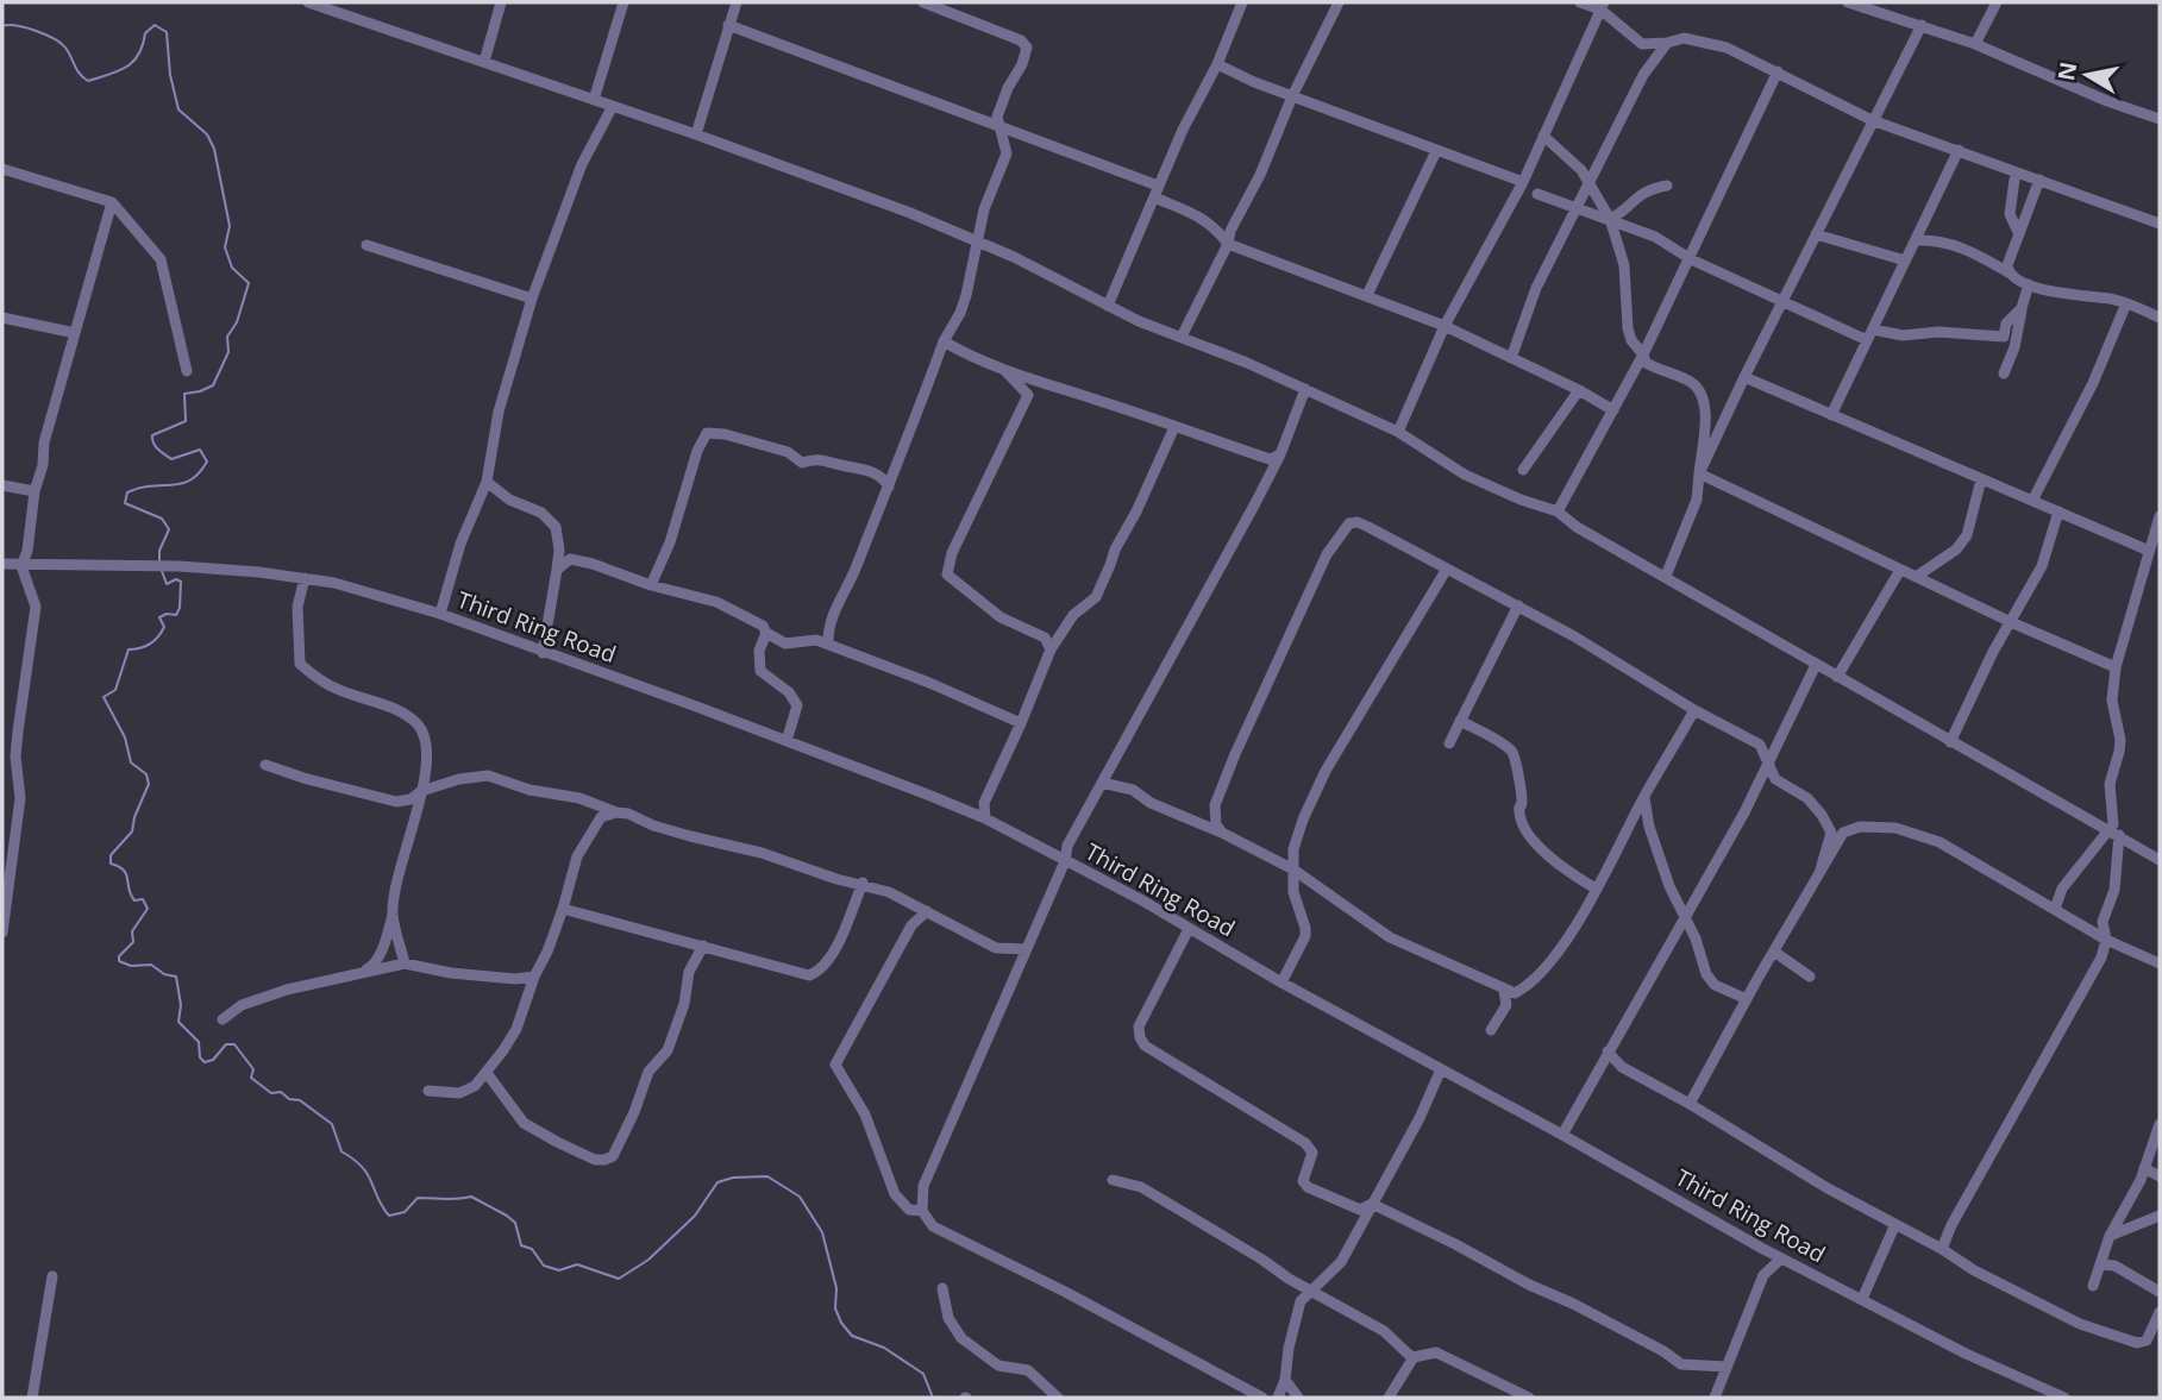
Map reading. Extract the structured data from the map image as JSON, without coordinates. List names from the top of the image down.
{
  "streets": {
    "street": ["Third Ring Road"]
  },
  "north": "left"
}
